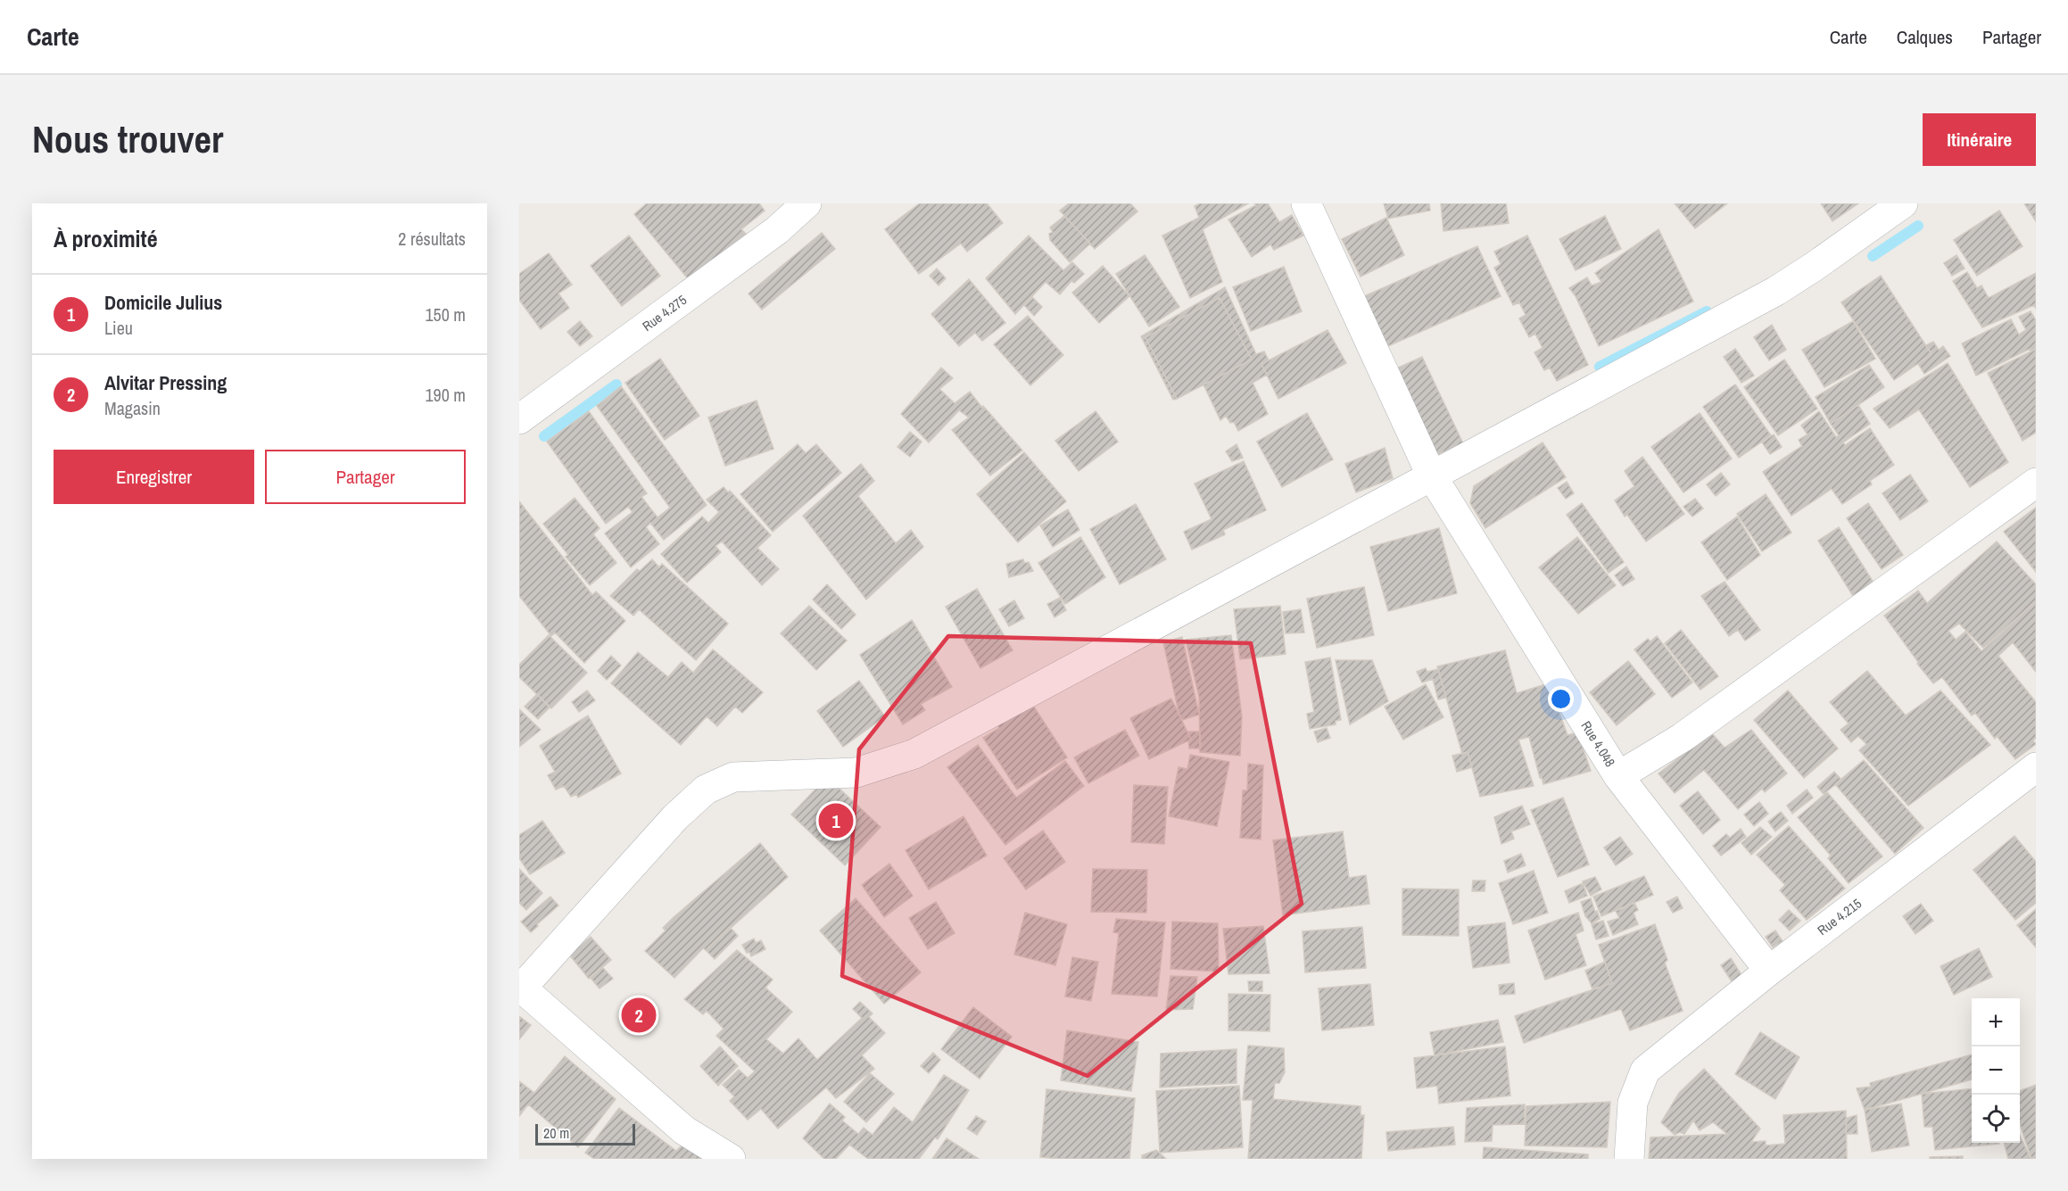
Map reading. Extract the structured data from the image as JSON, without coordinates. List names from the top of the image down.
{
  "streets": {
    "street": ["Rue 4.275", "Rue 4.048", "Rue 4.215"]
  },
  "crossings": [
    ["Rue 4.048", "Rue 4.215"]
  ],
  "scale_bar": "20 m",
  "page": {
    "header": "Carte",
    "nav": ["Carte", "Calques", "Partager"],
    "buttons": [
      "Itinéraire",
      ["Enregistrer", "Partager"]
    ],
    "title": "Nous trouver",
    "heading": ["À proximité", "2 résultats"],
    "list": [
      {
        "mark": "1",
        "name": "Domicile Julius",
        "note": "Lieu",
        "value": "150 m"
      },
      {
        "mark": "2",
        "name": "Alvitar Pressing",
        "note": "Magasin",
        "value": "190 m"
      }
    ],
    "pins": ["1", "2"],
    "map_buttons": ["+", "−"],
    "scale": "20 m"
  }
}
